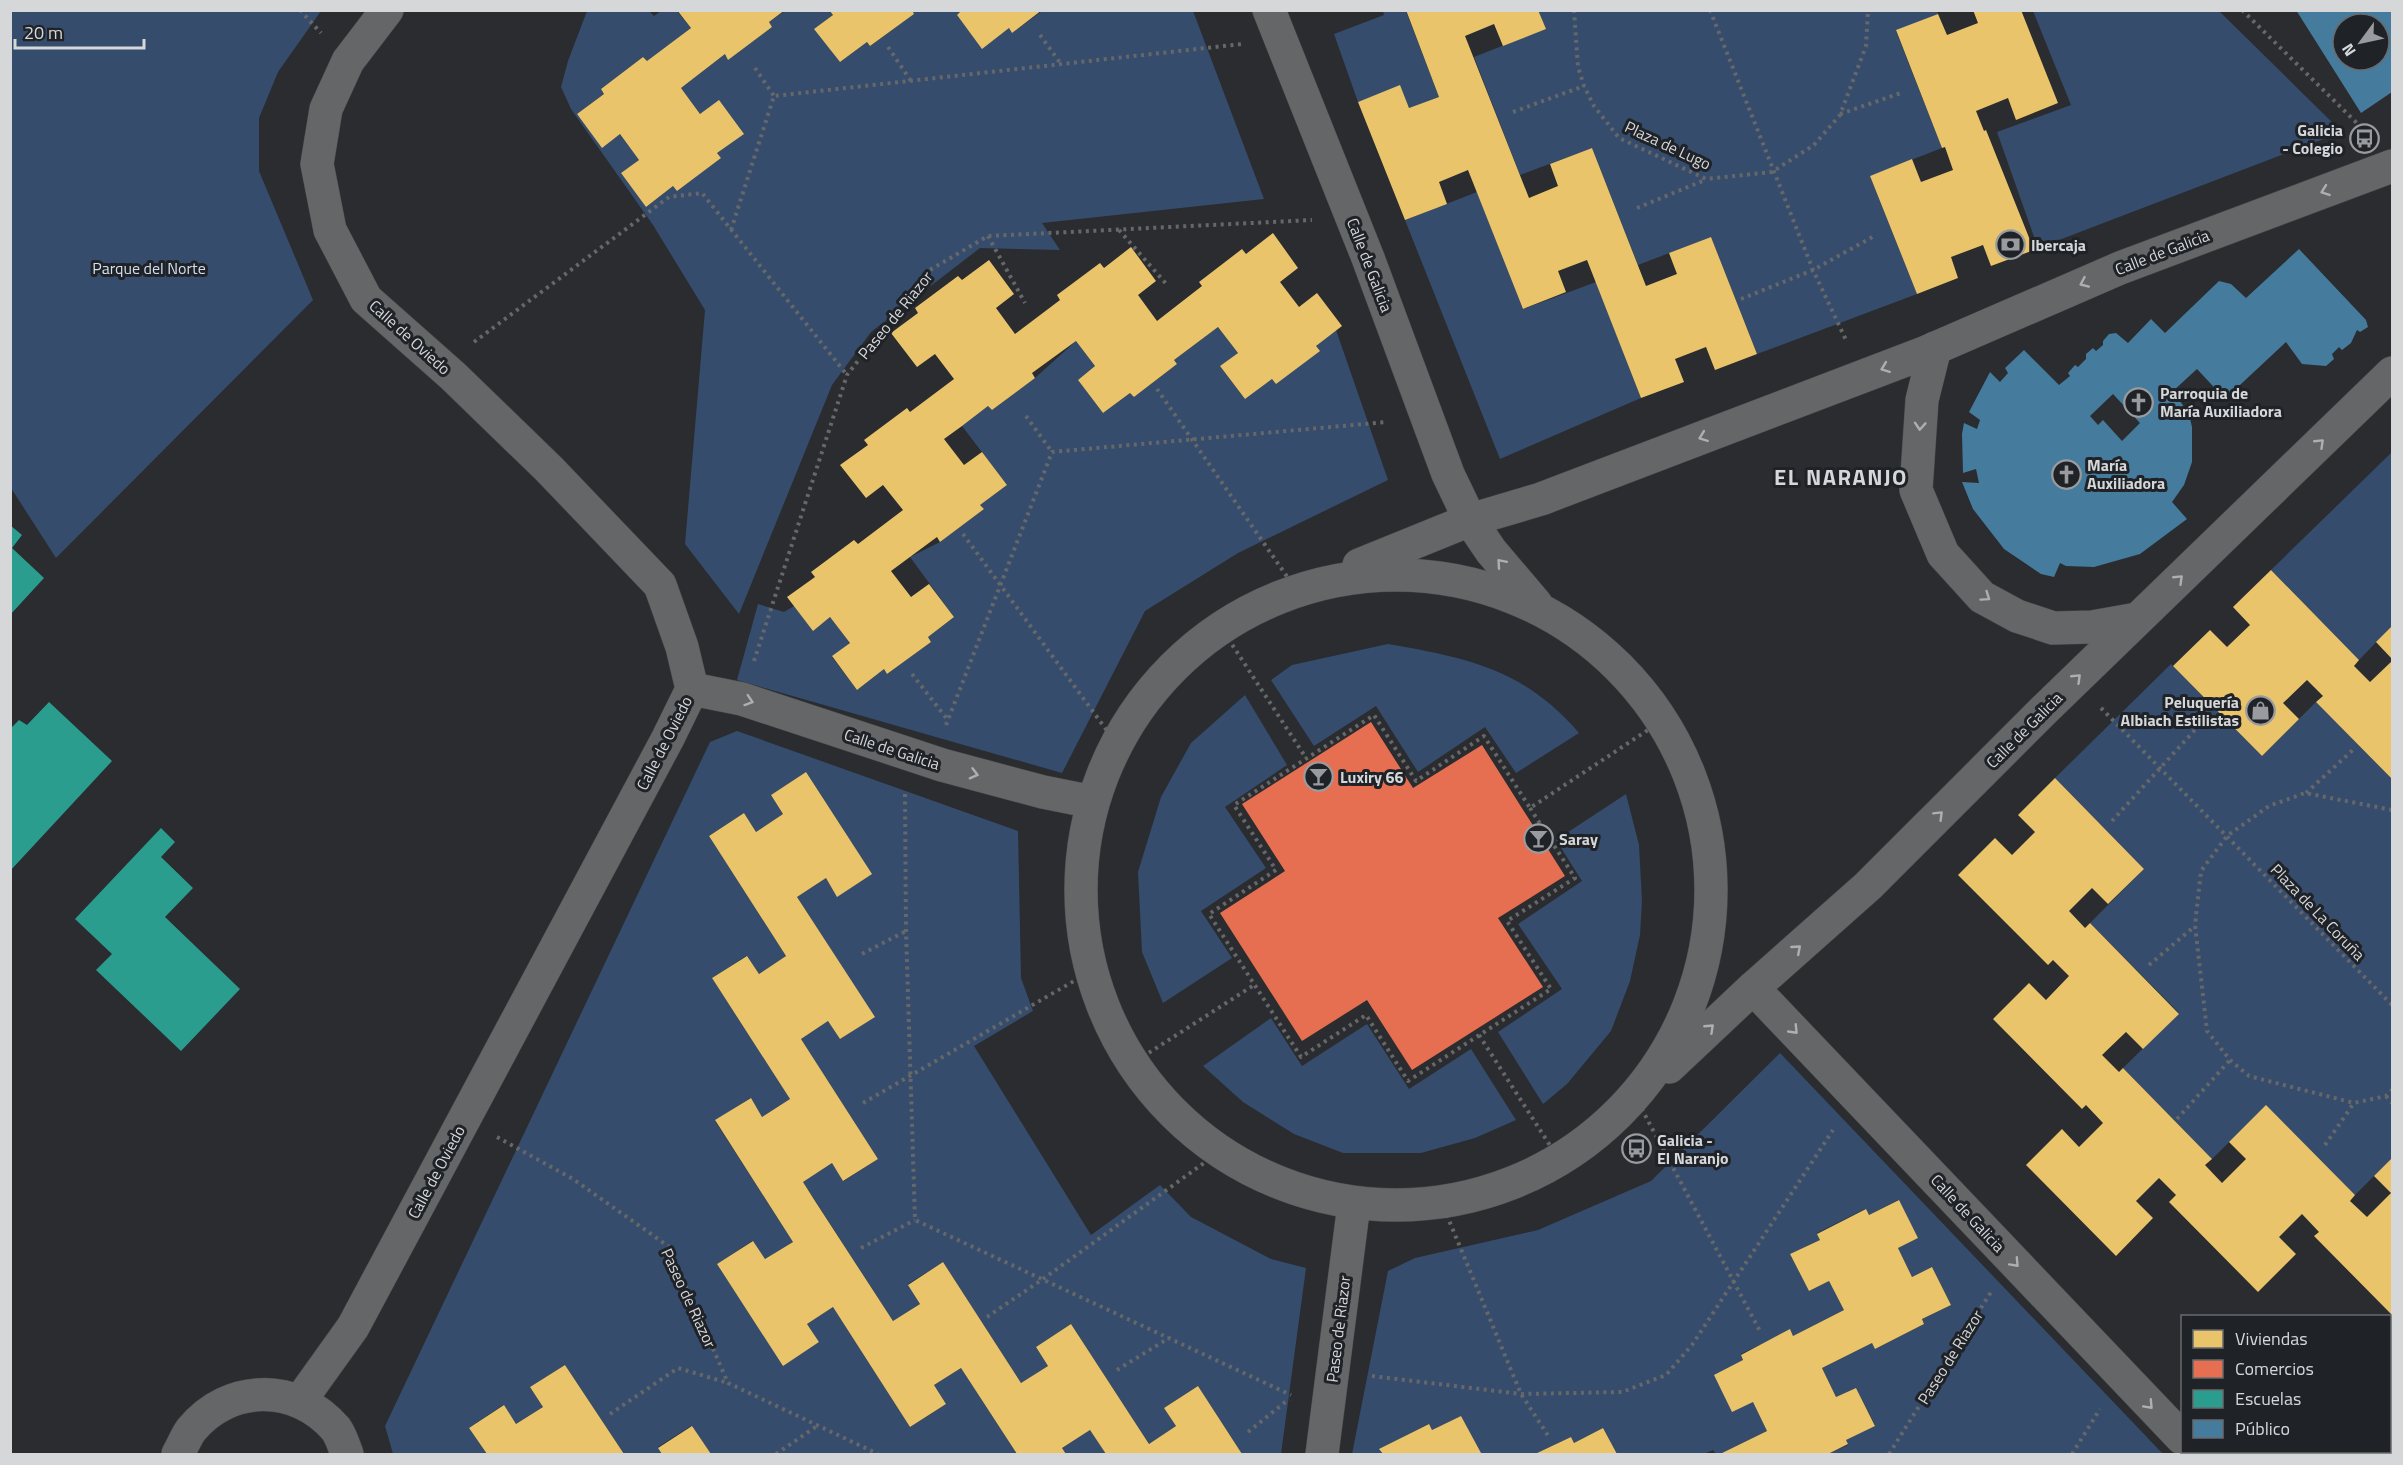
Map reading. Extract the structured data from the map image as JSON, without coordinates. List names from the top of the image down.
{
  "streets": {
    "street": ["Calle de Galicia", "Paseo de Riazor", "Calle de Oviedo"],
    "path": ["Plaza de Lugo", "Plaza de La Coruña"]
  },
  "crossings": [
    ["Calle de Galicia", "Paseo de Riazor"],
    ["Calle de Galicia", "Calle de Oviedo"],
    ["Calle de Galicia", "Plaza de La Coruña"],
    ["Paseo de Riazor", "Calle de Oviedo"]
  ],
  "districts": ["EL NARANJO"],
  "parks": ["Parque del Norte"],
  "places": {
    "bus stop": ["Galicia - Colegio", "Galicia - El Naranjo"],
    "bank": ["Ibercaja"],
    "church": ["Parroquia de María Auxiliadora", "María Auxiliadora"],
    "shop": ["Peluquería Albiach Estilistas"],
    "bar": ["Luxiry 66", "Saray"]
  },
  "legend": [
    "Viviendas",
    "Comercios",
    "Escuelas",
    "Público"
  ],
  "scale_bar": "20 m",
  "north": "bottom left"
}
